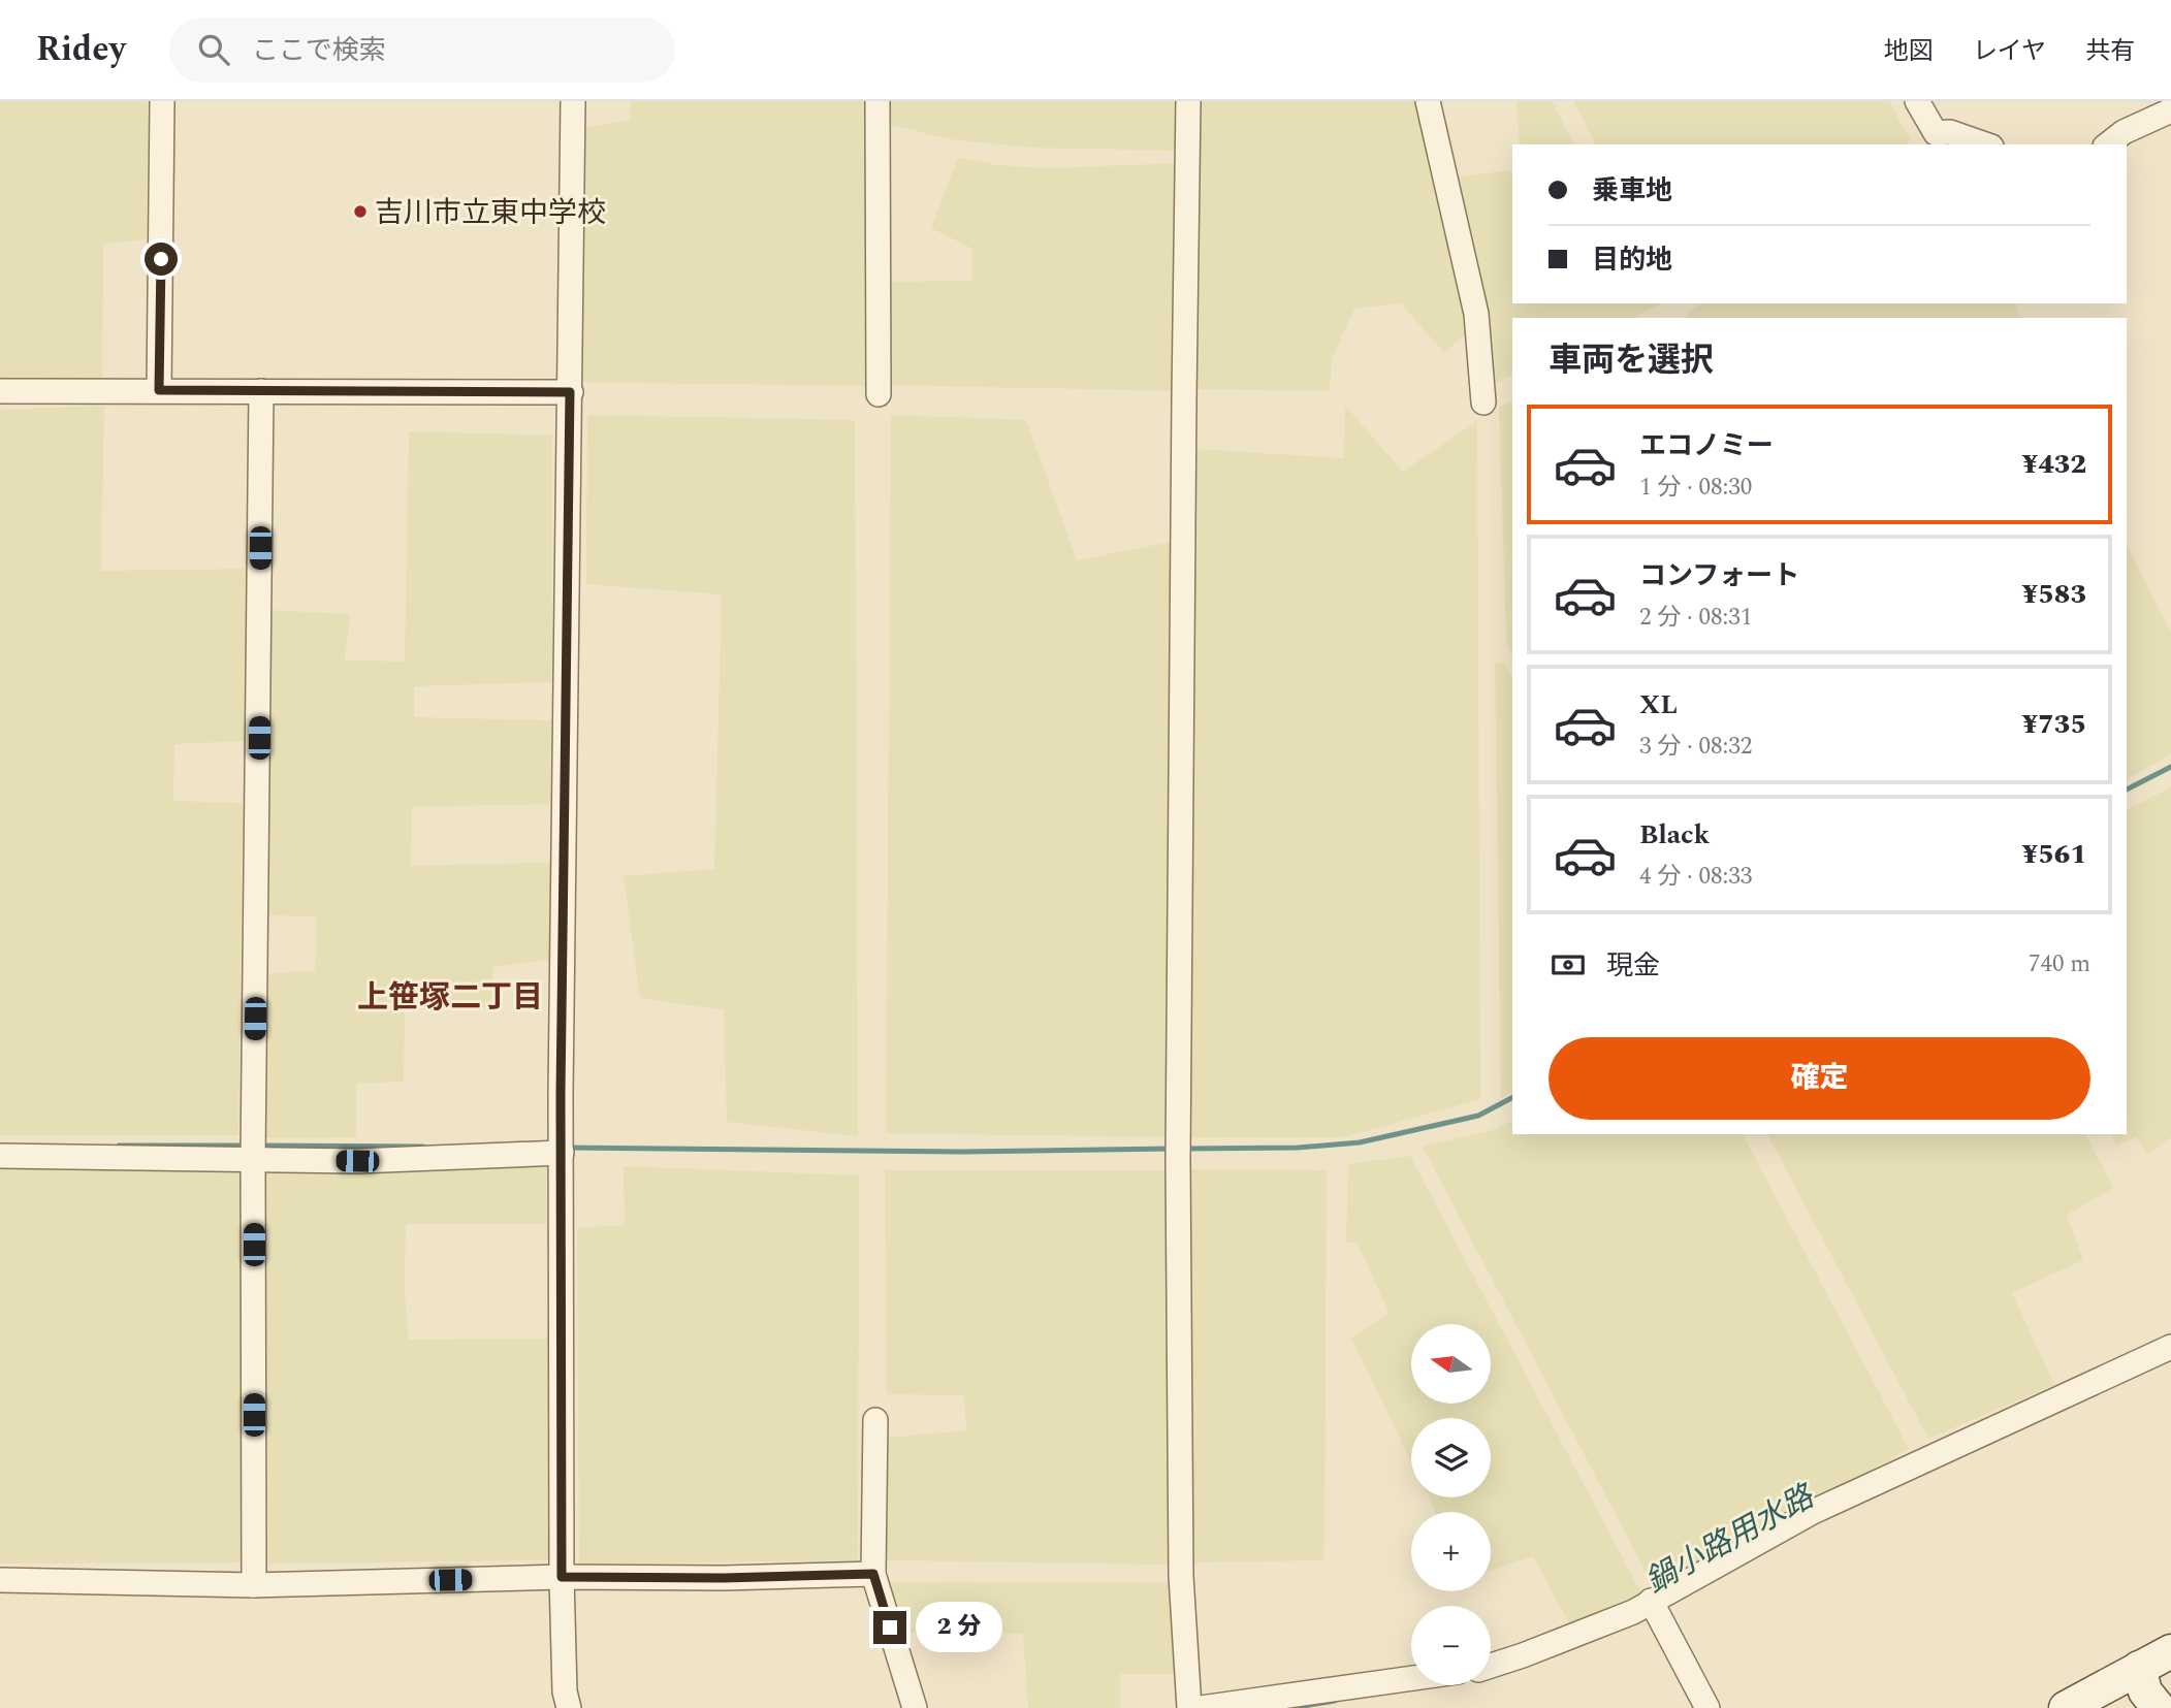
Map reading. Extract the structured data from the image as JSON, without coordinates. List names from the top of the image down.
{
  "districts": ["上笹塚二丁目"],
  "water": ["鍋小路用水路"],
  "places": ["吉川市立東中学校"],
  "north": "left",
  "page": {
    "header": "Ridey",
    "search": "ここで検索",
    "nav": ["地図", "レイヤ", "共有"],
    "banner": ["乗車地", "目的地"],
    "heading": "車両を選択",
    "list": [
      {
        "name": "エコノミー",
        "note": "1 分 · 08:30",
        "value": "¥432"
      },
      {
        "name": "コンフォート",
        "note": "2 分 · 08:31",
        "value": "¥583"
      },
      {
        "name": "XL",
        "note": "3 分 · 08:32",
        "value": "¥735"
      },
      {
        "name": "Black",
        "note": "4 分 · 08:33",
        "value": "¥561"
      }
    ],
    "pay": ["現金", "740 m"],
    "buttons": "確定",
    "map_buttons": ["+", "−"],
    "bubble": "2 分"
  }
}
